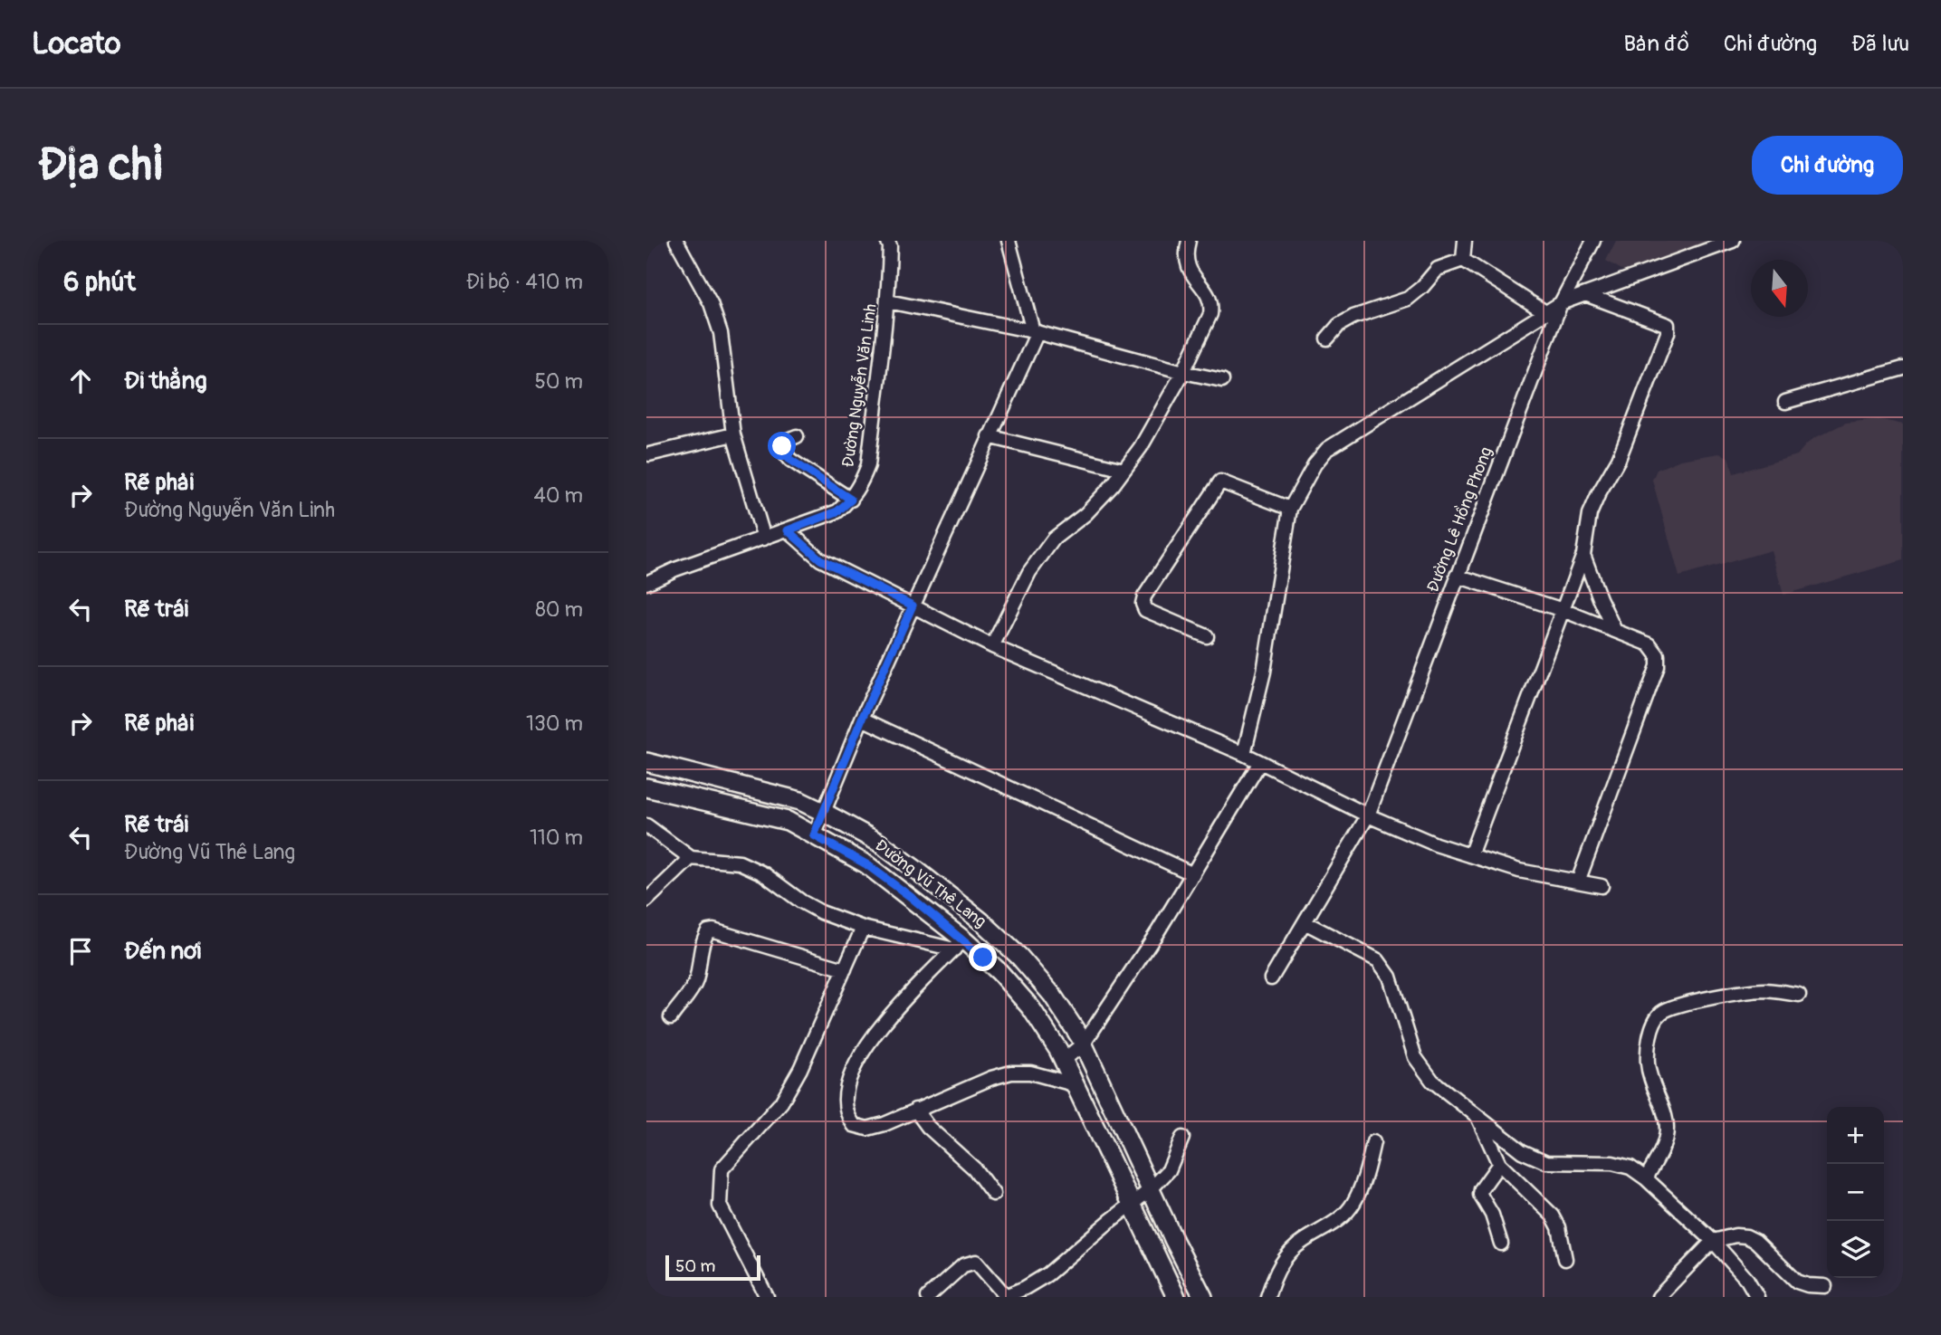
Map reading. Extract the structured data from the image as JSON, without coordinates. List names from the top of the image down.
{
  "streets": {
    "street": ["Đường Nguyễn Văn Linh", "Đường Lê Hồng Phong", "Đường Vũ Thê Lang"]
  },
  "scale_bar": "50 m",
  "north": "bottom",
  "page": {
    "header": "Locato",
    "nav": ["Bản đồ", "Chỉ đường", "Đã lưu"],
    "buttons": "Chỉ đường",
    "title": "Địa chỉ",
    "heading": ["6 phút", "Đi bộ · 410 m"],
    "list": [
      ["Đi thẳng", "50 m"],
      ["Rẽ phải", "Đường Nguyễn Văn Linh", "40 m"],
      ["Rẽ trái", "80 m"],
      ["Rẽ phải", "130 m"],
      ["Rẽ trái", "Đường Vũ Thê Lang", "110 m"],
      "Đến nơi"
    ],
    "map_buttons": ["+", "−"],
    "scale": "50 m"
  }
}
